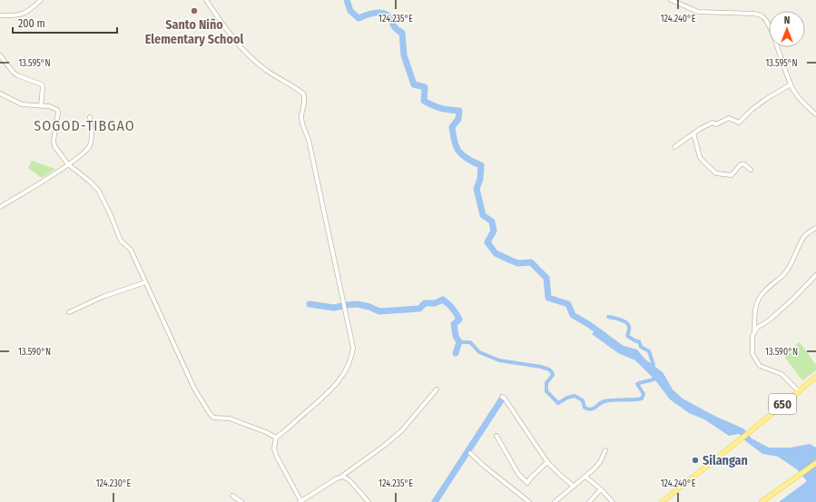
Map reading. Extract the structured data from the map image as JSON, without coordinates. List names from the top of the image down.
{
  "streets": {
    "main road": ["650"]
  },
  "districts": ["SOGOD-TIBGAO"],
  "places": ["Santo Niño Elementary School", "Silangan"],
  "scale_bar": "200 m",
  "north": "top",
  "coordinates": [
    "124.235°E",
    "124.240°E",
    "13.595°N",
    "13.590°N",
    "124.230°E"
  ]
}
